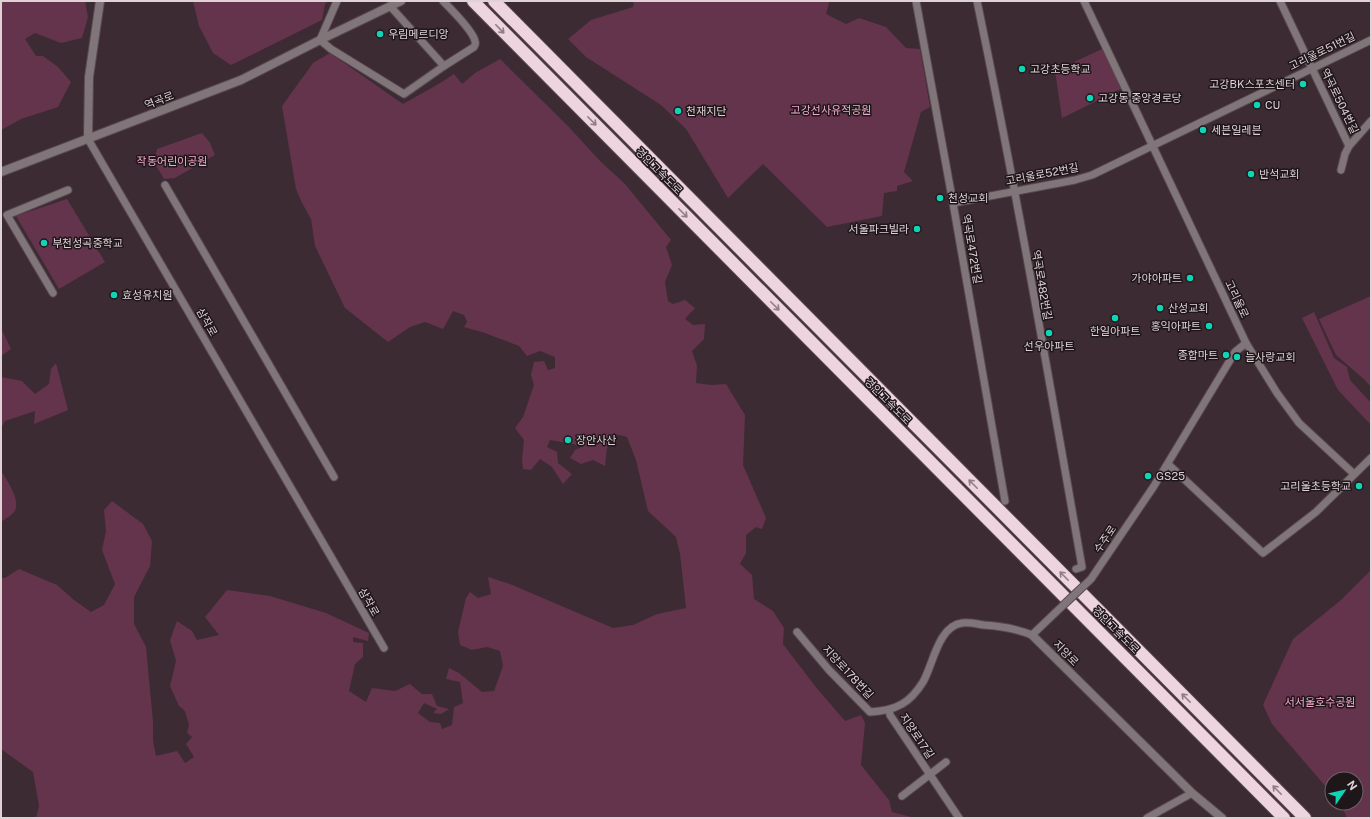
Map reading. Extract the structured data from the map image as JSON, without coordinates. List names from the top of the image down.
{
  "streets": {
    "highway": ["경인고속도로"],
    "street": [
      "고리울로51번길",
      "역곡로",
      "역곡로504번길",
      "고리울로52번길",
      "역곡로472번길",
      "역곡로482번길",
      "고리울로",
      "삼작로",
      "수주로",
      "지양로",
      "지양로178번길",
      "지양로17길"
    ]
  },
  "crossings": [
    ["고리울로51번길", "역곡로504번길"],
    ["고리울로51번길", "고리울로52번길"],
    ["고리울로51번길", "고리울로"],
    ["역곡로", "삼작로"],
    ["고리울로52번길", "역곡로472번길"],
    ["고리울로52번길", "역곡로482번길"],
    ["고리울로52번길", "고리울로"],
    ["고리울로", "수주로"],
    ["수주로", "지양로"],
    ["지양로", "지양로178번길"],
    ["지양로", "지양로17길"],
    ["지양로178번길", "지양로17길"]
  ],
  "parks": ["고강선사유적공원", "작동어린이공원", "서서울호수공원"],
  "places": [
    "우림메르디앙",
    "고강초등학교",
    "고강BK스포츠센터",
    "고강동 중앙경로당",
    "CU",
    "천재지단",
    "세븐일레븐",
    "반석교회",
    "천성교회",
    "서울파크빌라",
    "부천성곡중학교",
    "가야아파트",
    "효성유치원",
    "산성교회",
    "한일아파트",
    "홍익아파트",
    "선우아파트",
    "종합마트",
    "늘사랑교회",
    "장안사산",
    "GS25",
    "고리울초등학교"
  ],
  "north": "top right"
}
